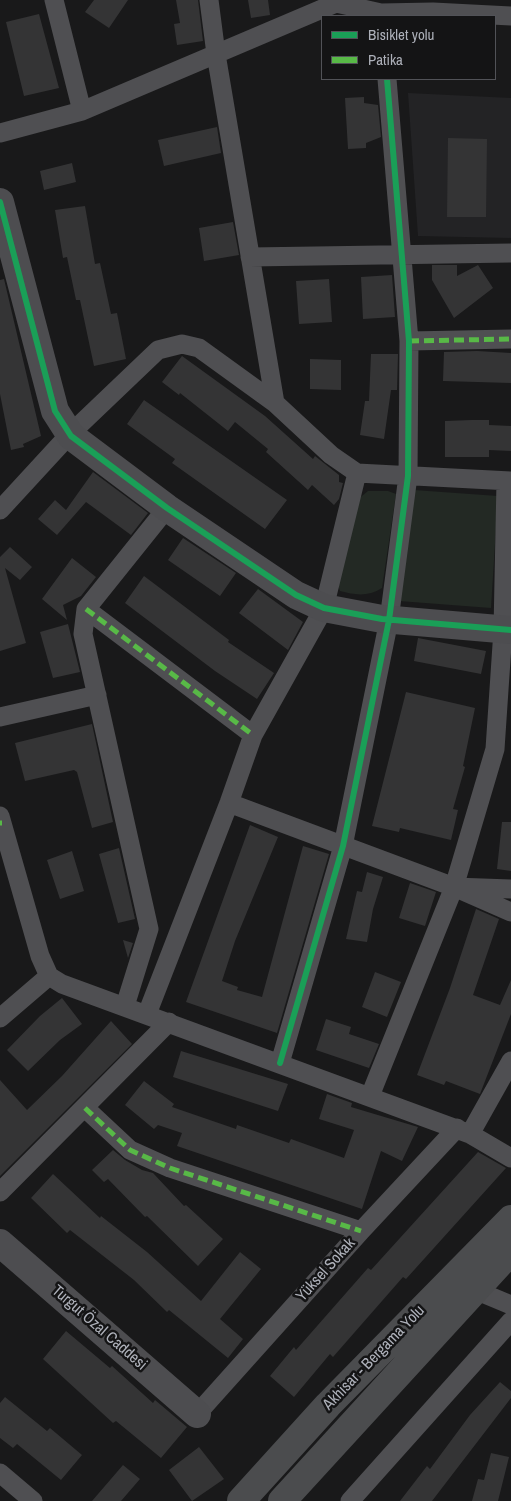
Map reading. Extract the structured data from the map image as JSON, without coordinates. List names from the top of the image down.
{
  "streets": {
    "main road": ["Akhisar - Bergama Yolu"],
    "street": ["Yüksel Sokak", "Turgut Özal Caddesi"]
  },
  "crossings": [
    ["Yüksel Sokak", "Turgut Özal Caddesi"]
  ],
  "legend": ["Bisiklet yolu", "Patika"]
}
